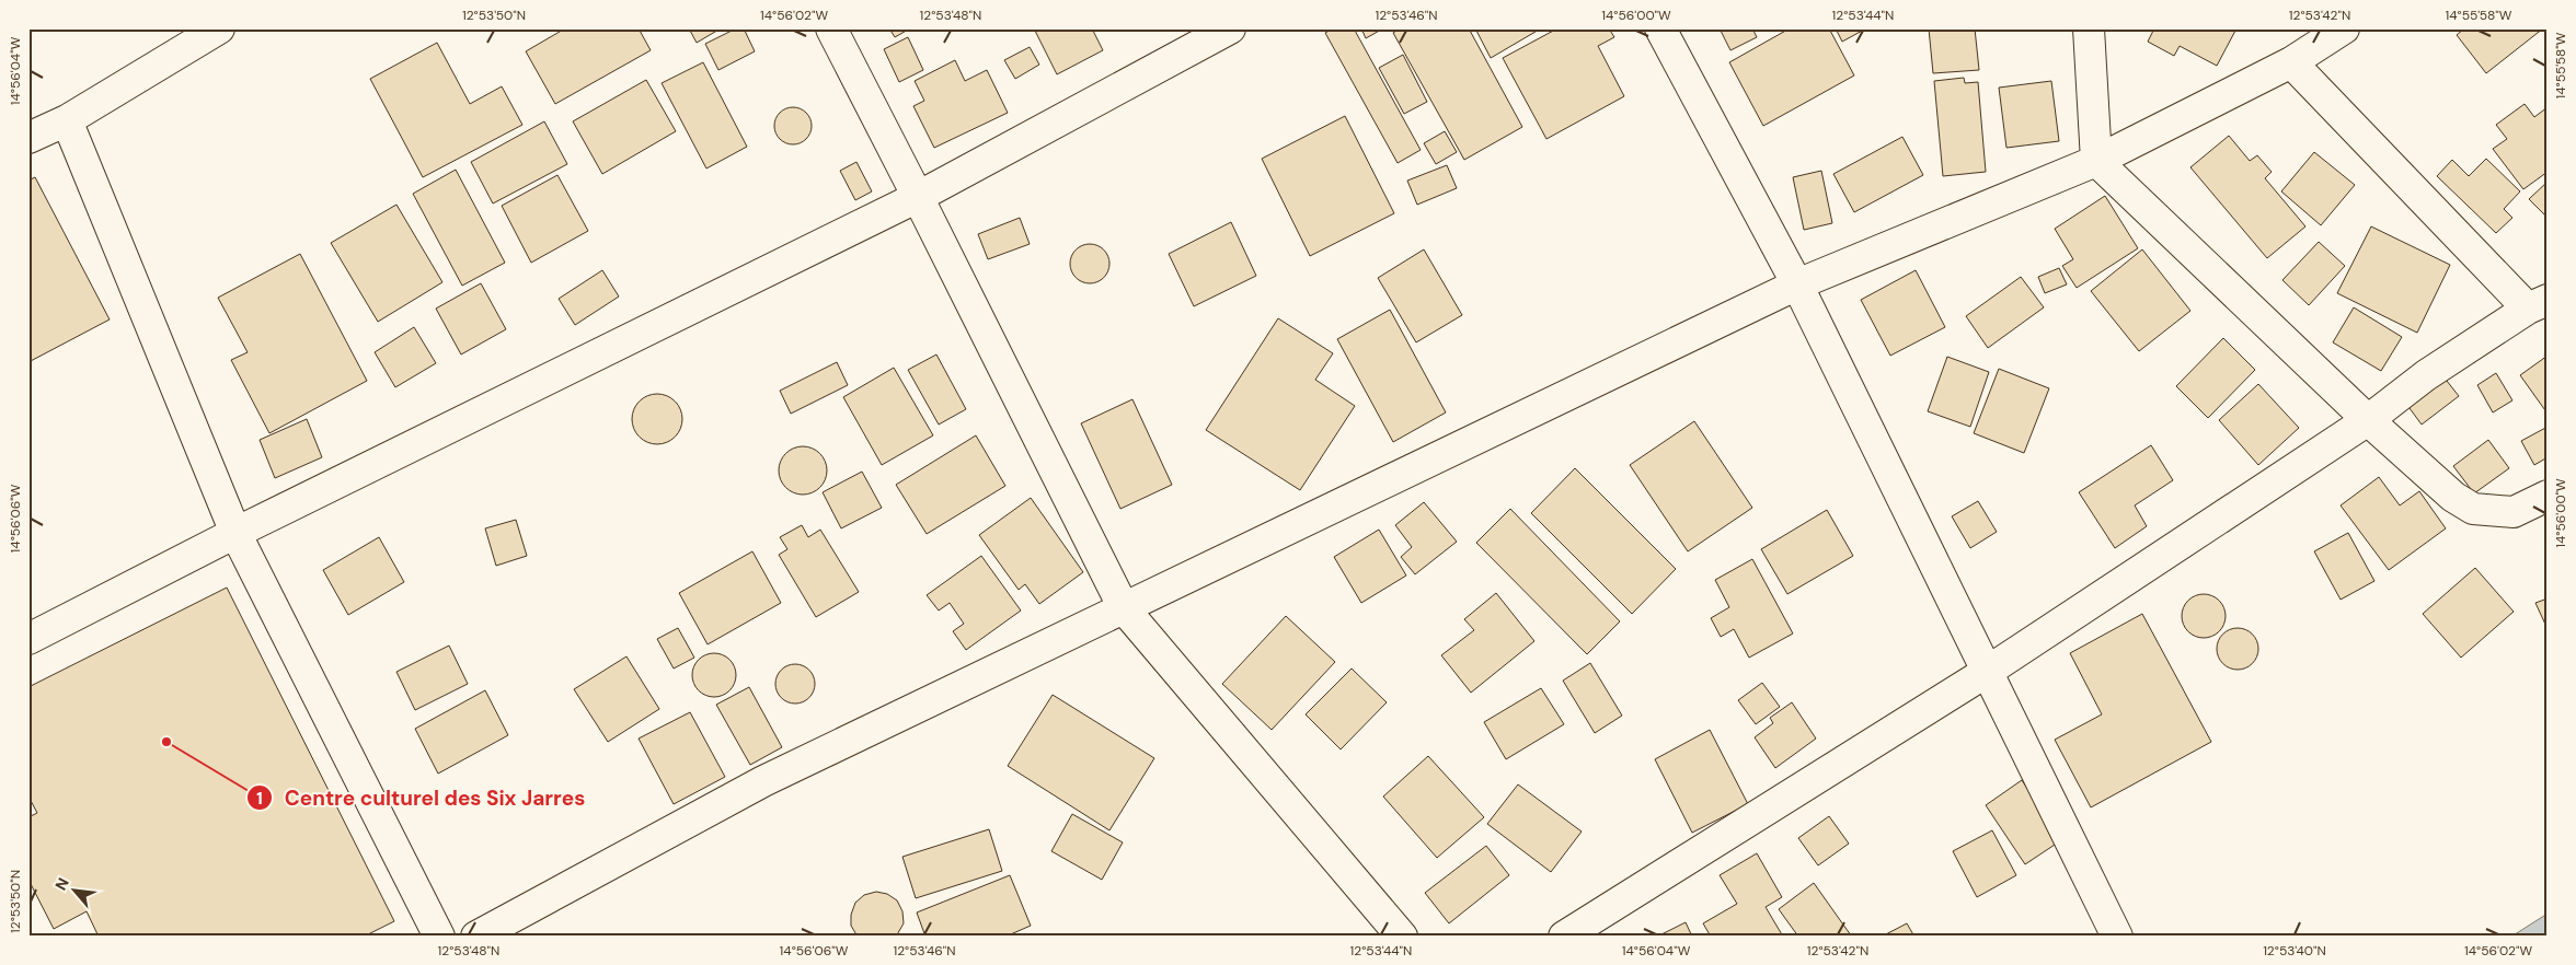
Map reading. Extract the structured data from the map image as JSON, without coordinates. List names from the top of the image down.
{
  "places": ["Centre culturel des Six Jarres"],
  "north": "top left",
  "coordinates": [
    "12°53'50\"N",
    "14°56'02\"W",
    "12°53'48\"N",
    "12°53'46\"N",
    "14°56'00\"W",
    "12°53'44\"N",
    "12°53'42\"N",
    "14°55'58\"W",
    "14°56'04\"W",
    "14°56'06\"W",
    "12°53'40\"N"
  ]
}
